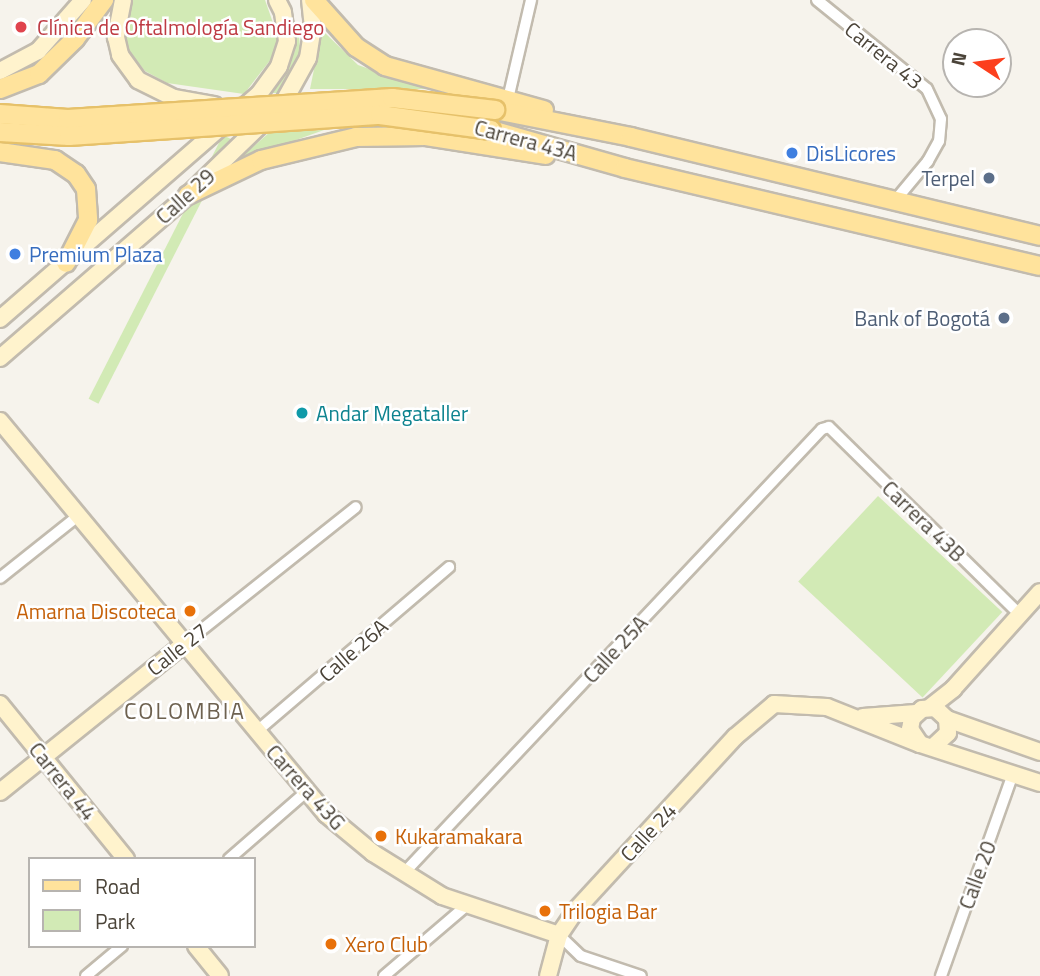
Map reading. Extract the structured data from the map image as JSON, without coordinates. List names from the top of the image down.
{
  "streets": {
    "main road": ["Carrera 43A"],
    "street": [
      "Carrera 43",
      "Calle 29",
      "Carrera 43B",
      "Calle 27",
      "Calle 25A",
      "Calle 26A",
      "Carrera 44",
      "Carrera 43G",
      "Calle 24",
      "Calle 20"
    ]
  },
  "crossings": [
    ["Carrera 43", "Carrera 43A"],
    ["Carrera 43B", "Calle 25A"],
    ["Calle 27", "Carrera 44"],
    ["Calle 27", "Carrera 43G"],
    ["Calle 25A", "Carrera 43G"],
    ["Calle 26A", "Carrera 43G"],
    ["Carrera 43G", "Calle 24"]
  ],
  "districts": ["COLOMBIA"],
  "places": [
    "Clínica de Oftalmología Sandiego",
    "DisLicores",
    "Terpel",
    "Premium Plaza",
    "Bank of Bogotá",
    "Andar Megataller",
    "Amarna Discoteca",
    "Kukaramakara",
    "Trilogia Bar",
    "Xero Club"
  ],
  "legend": ["Road", "Park"],
  "north": "left"
}
